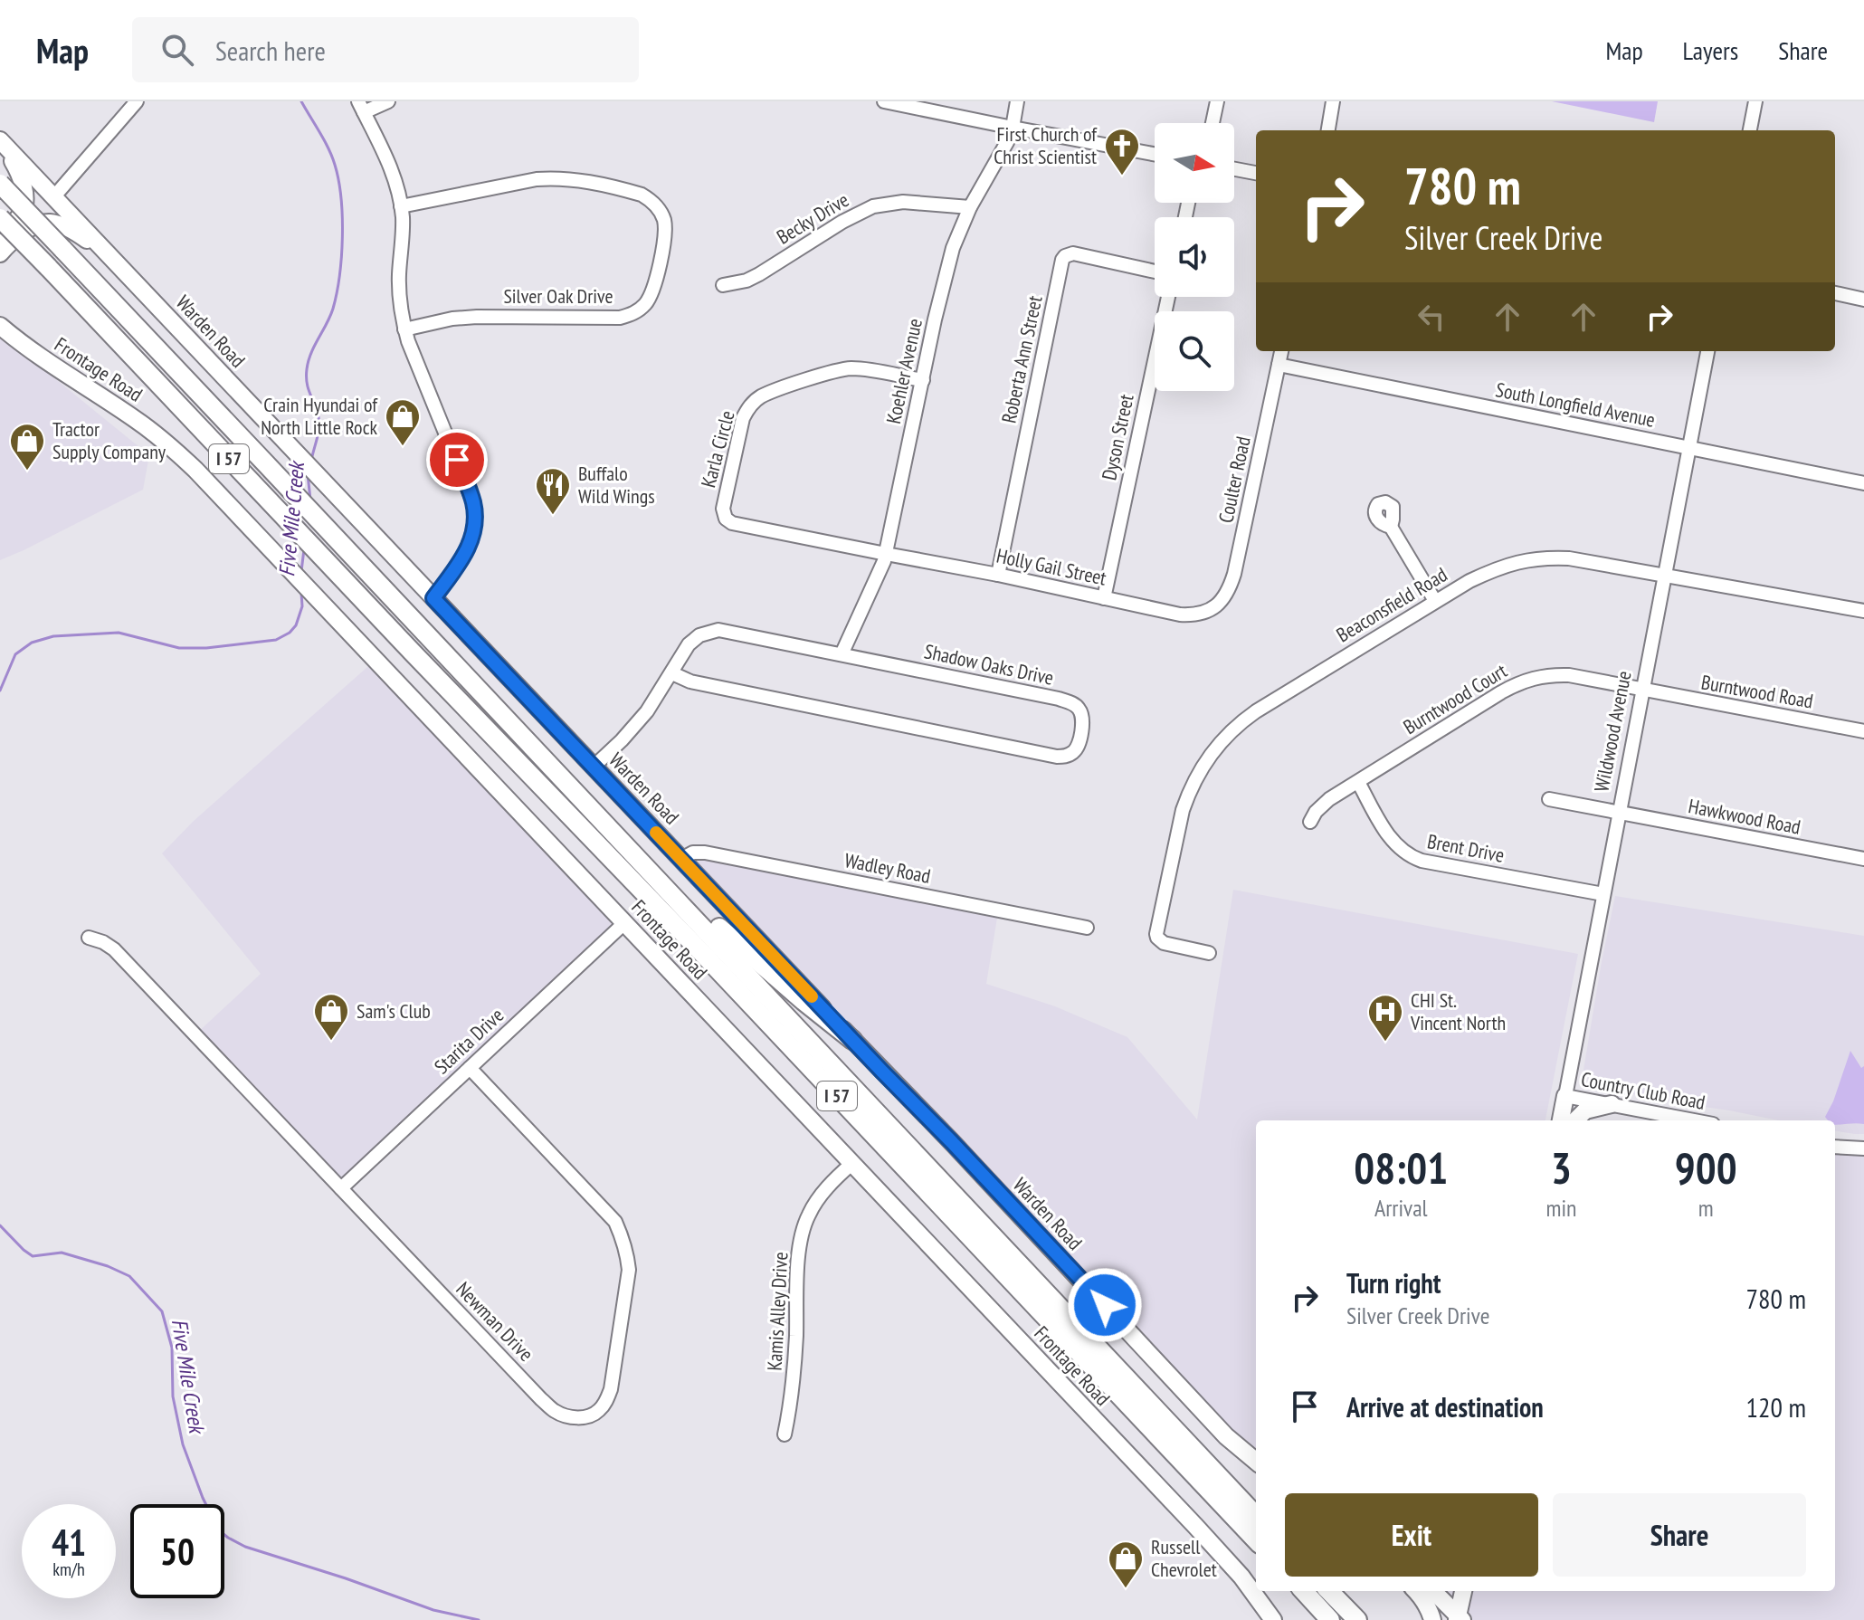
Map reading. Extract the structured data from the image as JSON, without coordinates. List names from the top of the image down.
{
  "streets": {
    "highway": ["I 57"],
    "main road": ["Warden Road", "Frontage Road", "Wildwood Avenue"],
    "street": [
      "Becky Drive",
      "Silver Oak Drive",
      "Roberta Ann Street",
      "Koehler Avenue",
      "South Longfield Avenue",
      "Dyson Street",
      "Karla Circle",
      "Coulter Road",
      "Holly Gail Street",
      "Beaconsfield Road",
      "Shadow Oaks Drive",
      "Burntwood Road",
      "Burntwood Court",
      "Hawkwood Road",
      "Brent Drive",
      "Wadley Road",
      "Starita Drive",
      "Country Club Road",
      "Kamis Alley Drive",
      "Newman Drive"
    ]
  },
  "crossings": [
    ["Becky Drive", "Koehler Avenue"],
    ["Warden Road", "Shadow Oaks Drive"],
    ["Warden Road", "Wadley Road"],
    ["Roberta Ann Street", "Holly Gail Street"],
    ["Frontage Road", "Starita Drive"],
    ["Frontage Road", "Kamis Alley Drive"],
    ["Koehler Avenue", "Karla Circle"],
    ["Koehler Avenue", "Holly Gail Street"],
    ["Koehler Avenue", "Shadow Oaks Drive"],
    ["South Longfield Avenue", "Coulter Road"],
    ["South Longfield Avenue", "Wildwood Avenue"],
    ["Dyson Street", "Holly Gail Street"],
    ["Karla Circle", "Holly Gail Street"],
    ["Coulter Road", "Holly Gail Street"],
    ["Beaconsfield Road", "Wildwood Avenue"],
    ["Burntwood Road", "Burntwood Court"],
    ["Burntwood Road", "Wildwood Avenue"],
    ["Burntwood Court", "Wildwood Avenue"],
    ["Burntwood Court", "Brent Drive"],
    ["Wildwood Avenue", "Hawkwood Road"],
    ["Wildwood Avenue", "Brent Drive"],
    ["Wildwood Avenue", "Country Club Road"],
    ["Starita Drive", "Newman Drive"]
  ],
  "water": ["Five Mile Creek"],
  "places": {
    "church": ["First Church of Christ Scientist"],
    "shop": [
      "Crain Hyundai of North Little Rock",
      "Tractor Supply Company",
      "Sam's Club",
      "Russell Chevrolet"
    ],
    "restaurant": ["Buffalo Wild Wings"],
    "hospital": ["CHI St. Vincent North"]
  },
  "north": "right",
  "page": {
    "header": "Map",
    "search": "Search here",
    "nav": ["Map", "Layers", "Share"],
    "turn": ["780 m", "Silver Creek Drive"],
    "eta": [
      "08:01",
      "Arrival",
      "3",
      "min",
      "900",
      "m"
    ],
    "list": [
      {
        "name": "Turn right",
        "note": "Silver Creek Drive",
        "value": "780 m"
      },
      {
        "name": "Arrive at destination",
        "value": "120 m"
      }
    ],
    "buttons": ["Exit", "Share"],
    "speed": "41 km/h",
    "limit": "50"
  }
}
